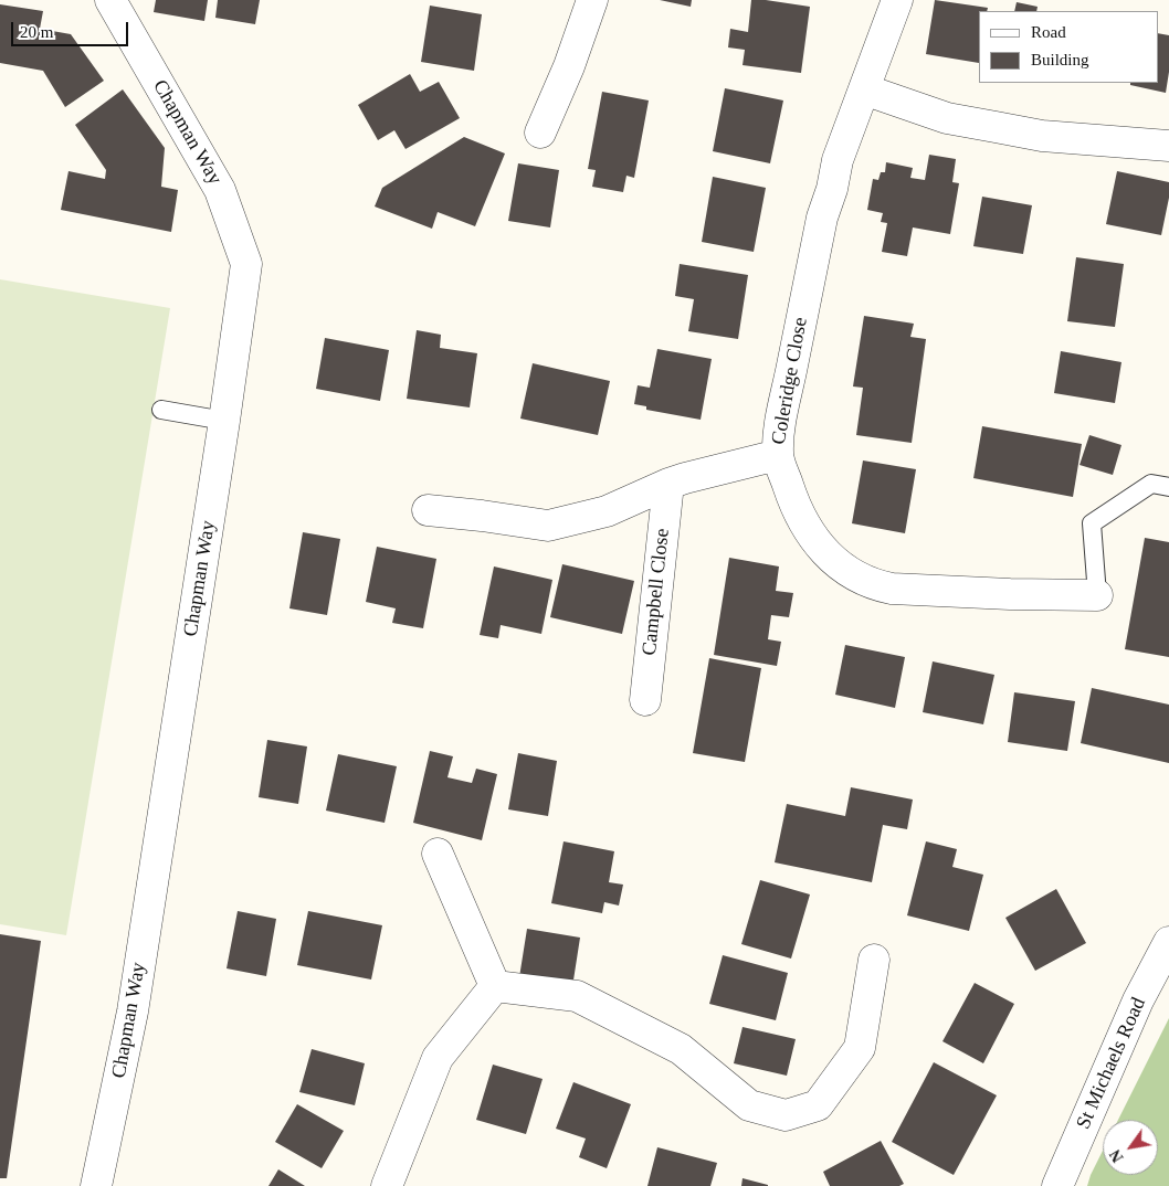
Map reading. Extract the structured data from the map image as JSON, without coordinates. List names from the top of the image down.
{
  "streets": {
    "street": [
      "Chapman Way",
      "Coleridge Close",
      "Campbell Close",
      "St Michaels Road"
    ]
  },
  "legend": ["Road", "Building"],
  "scale_bar": "20 m",
  "north": "bottom left"
}
